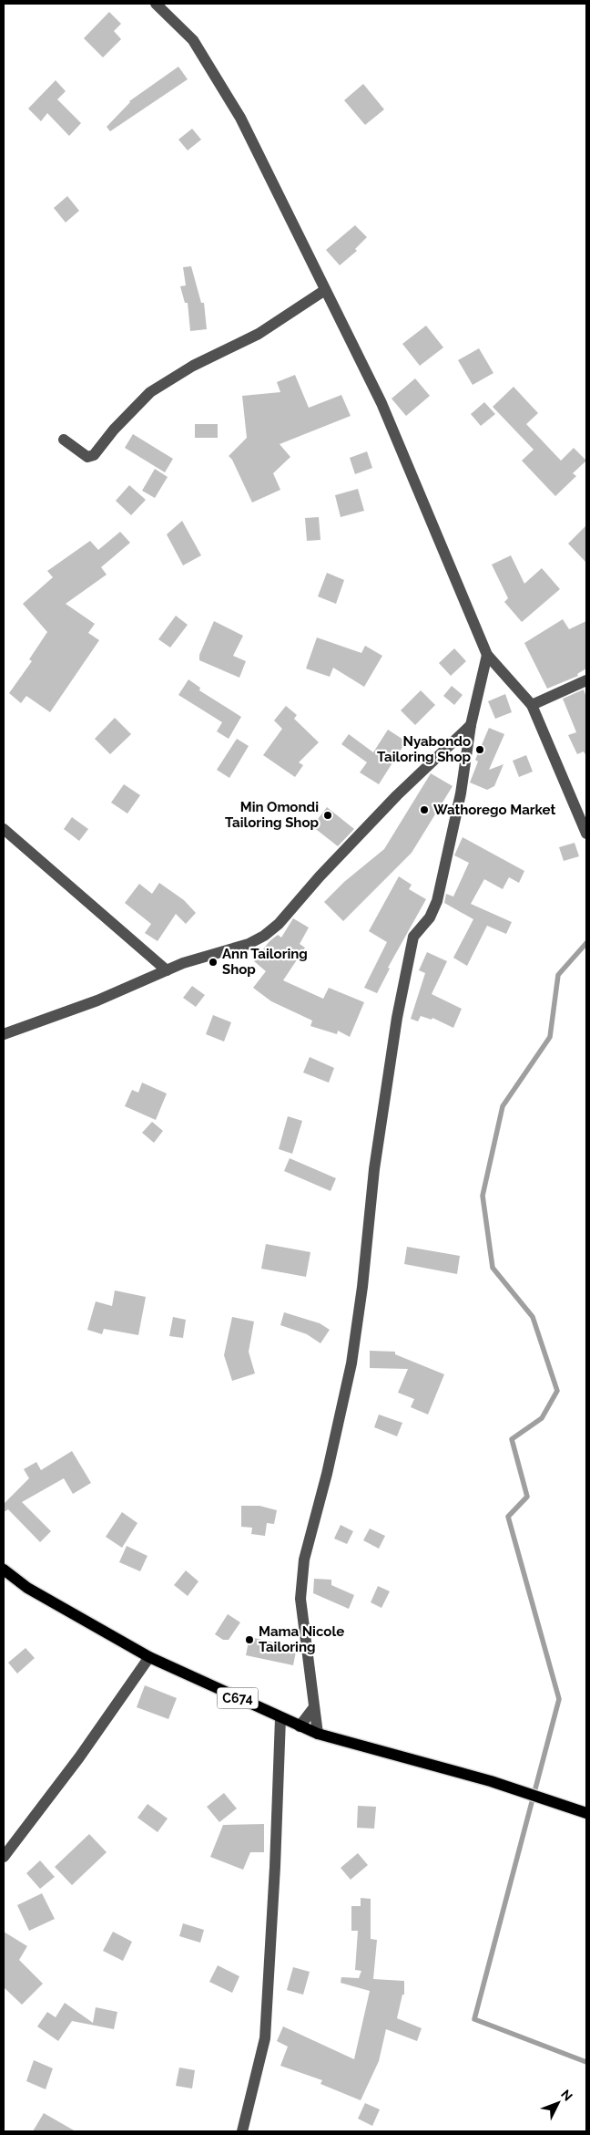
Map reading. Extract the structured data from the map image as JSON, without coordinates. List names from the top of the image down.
{
  "streets": {
    "main road": ["C674"]
  },
  "places": [
    "Nyabondo Tailoring Shop",
    "Wathorego Market",
    "Min Omondi Tailoring Shop",
    "Ann Tailoring Shop",
    "Mama Nicole Tailoring"
  ],
  "north": "top right"
}
